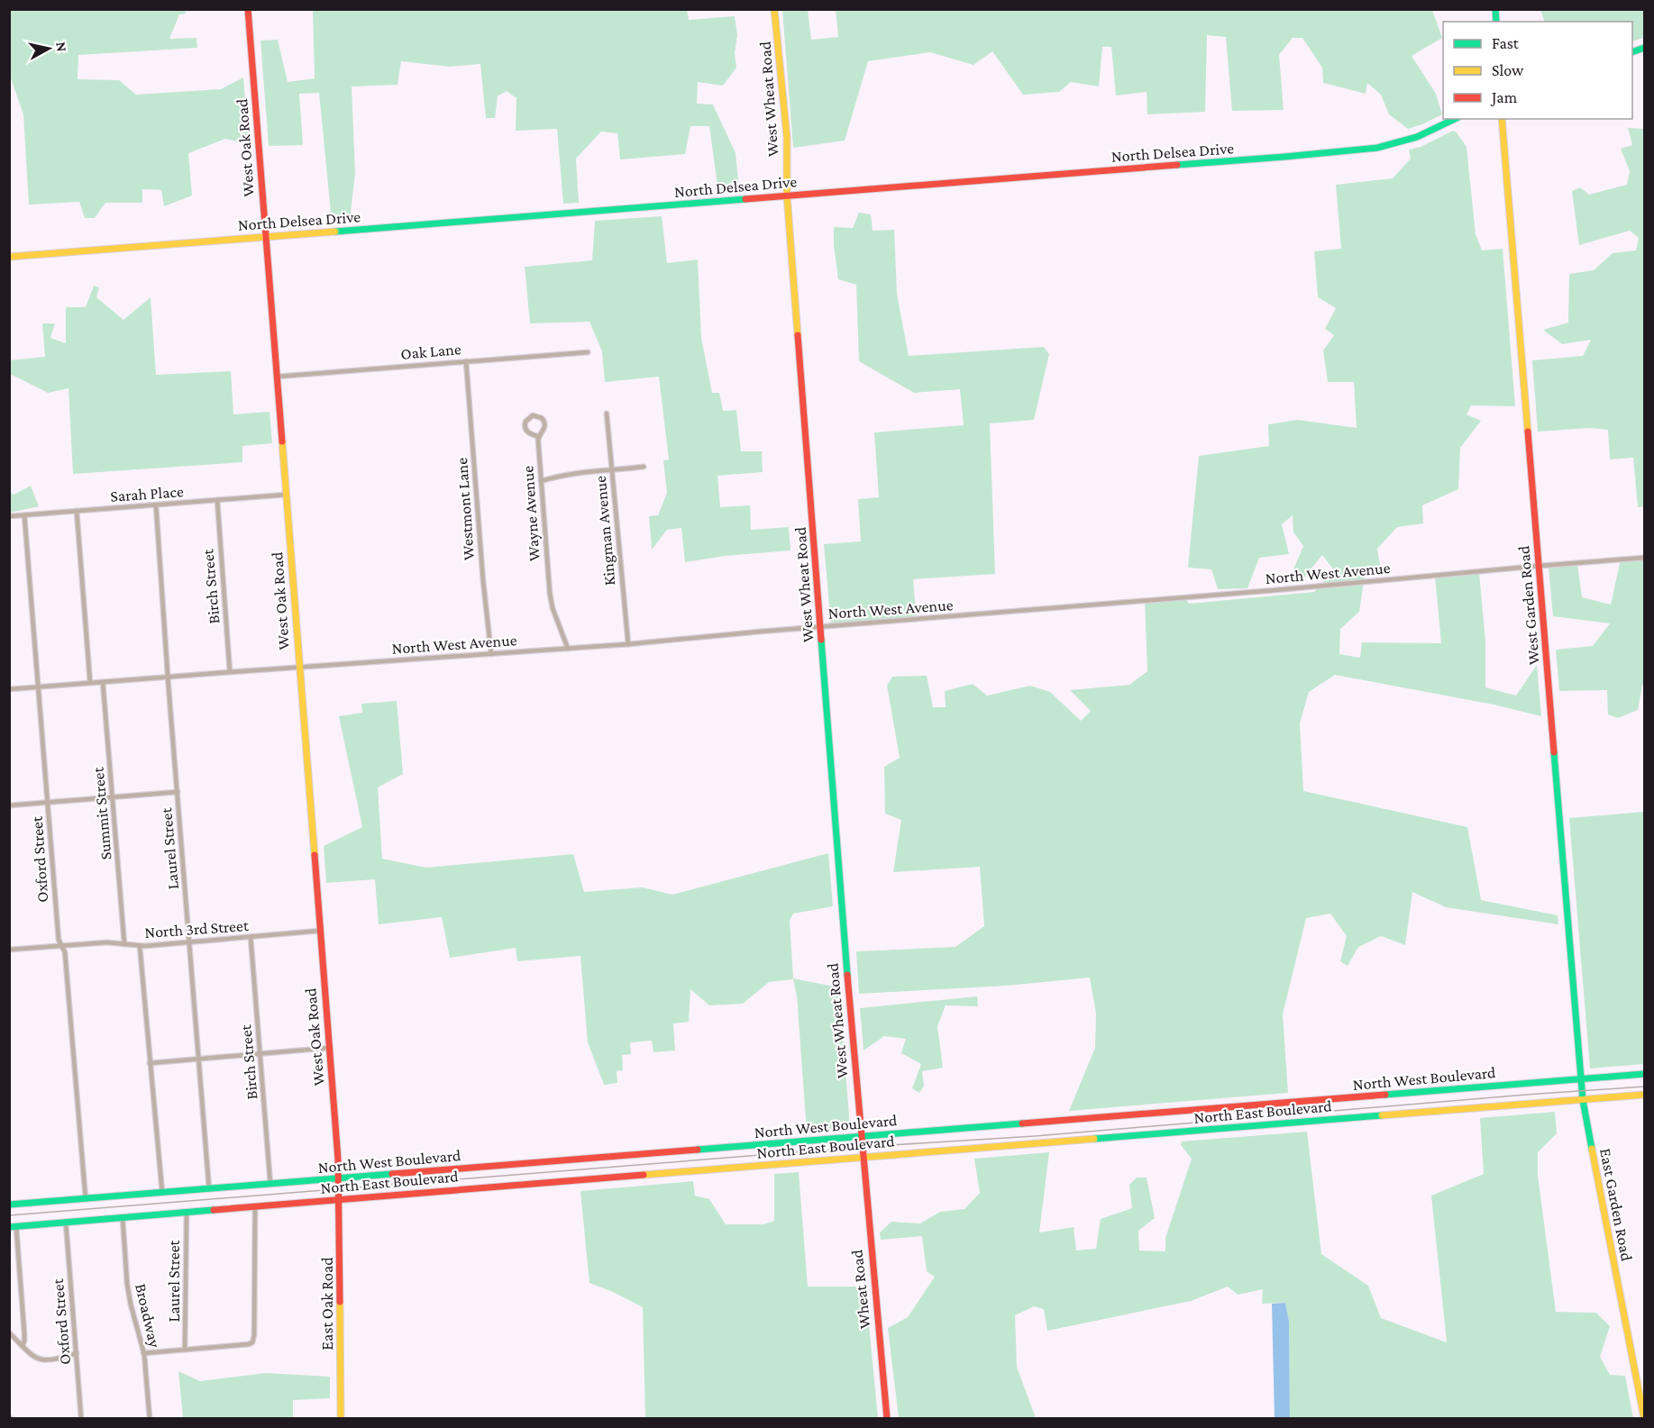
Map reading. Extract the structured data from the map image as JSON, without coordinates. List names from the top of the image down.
{
  "streets": {
    "main road": [
      "West Wheat Road",
      "West Oak Road",
      "North Delsea Drive",
      "West Garden Road",
      "North West Boulevard",
      "North East Boulevard",
      "East Garden Road",
      "Wheat Road",
      "East Oak Road"
    ],
    "street": [
      "Oak Lane",
      "Sarah Place",
      "Westmont Lane",
      "Wayne Avenue",
      "Kingman Avenue",
      "North West Avenue",
      "Birch Street",
      "Summit Street",
      "Laurel Street",
      "Oxford Street",
      "North 3rd Street",
      "Broadway"
    ]
  },
  "crossings": [
    ["West Wheat Road", "North Delsea Drive"],
    ["West Wheat Road", "North West Avenue"],
    ["West Wheat Road", "North West Boulevard"],
    ["West Wheat Road", "North East Boulevard"],
    ["West Wheat Road", "Wheat Road"],
    ["West Oak Road", "North Delsea Drive"],
    ["West Oak Road", "Oak Lane"],
    ["West Oak Road", "Sarah Place"],
    ["West Oak Road", "North West Avenue"],
    ["West Oak Road", "North 3rd Street"],
    ["West Oak Road", "North West Boulevard"],
    ["West Oak Road", "East Oak Road"],
    ["Oak Lane", "Westmont Lane"],
    ["Sarah Place", "Birch Street"],
    ["Sarah Place", "Laurel Street"],
    ["Sarah Place", "Oxford Street"],
    ["Westmont Lane", "North West Avenue"],
    ["Wayne Avenue", "North West Avenue"],
    ["Kingman Avenue", "North West Avenue"],
    ["North West Avenue", "Birch Street"],
    ["North West Avenue", "West Garden Road"],
    ["North West Avenue", "Summit Street"],
    ["North West Avenue", "Laurel Street"],
    ["North West Avenue", "Oxford Street"],
    ["Birch Street", "North 3rd Street"],
    ["Birch Street", "North West Boulevard"],
    ["West Garden Road", "North West Boulevard"],
    ["West Garden Road", "East Garden Road"],
    ["Summit Street", "North 3rd Street"],
    ["Laurel Street", "North 3rd Street"],
    ["Laurel Street", "North West Boulevard"],
    ["Laurel Street", "North East Boulevard"],
    ["Oxford Street", "North 3rd Street"],
    ["Oxford Street", "North West Boulevard"],
    ["Oxford Street", "North East Boulevard"],
    ["North East Boulevard", "East Garden Road"],
    ["North East Boulevard", "Wheat Road"],
    ["North East Boulevard", "East Oak Road"],
    ["North East Boulevard", "Broadway"]
  ],
  "legend": ["Fast", "Slow", "Jam"],
  "north": "right"
}
